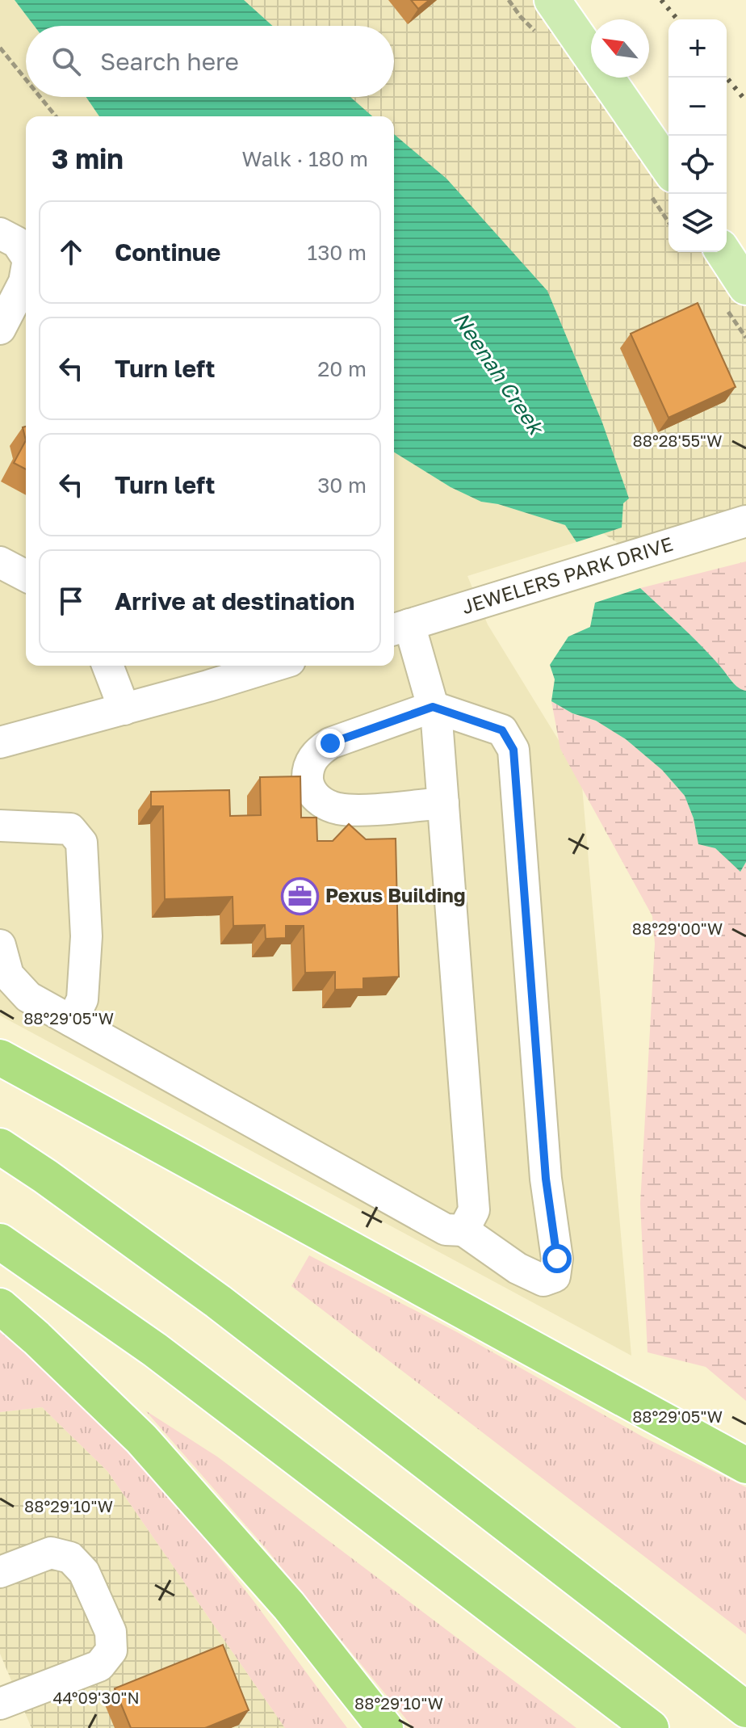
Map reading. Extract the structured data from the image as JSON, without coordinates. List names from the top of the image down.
{
  "streets": {
    "street": ["JEWELERS PARK DRIVE"]
  },
  "water": ["Neenah Creek"],
  "places": {
    "office": ["Pexus Building"]
  },
  "north": "top left",
  "page": {
    "map_buttons": ["+", "−"],
    "search": "Search here",
    "heading": ["3 min", "Walk · 180 m"],
    "list": [
      ["Continue", "130 m"],
      ["Turn left", "20 m"],
      ["Turn left", "30 m"],
      "Arrive at destination"
    ]
  },
  "coordinates": [
    "88°28'55\"W",
    "88°29'00\"W",
    "88°29'05\"W",
    "88°29'10\"W",
    "44°09'30\"N"
  ]
}
